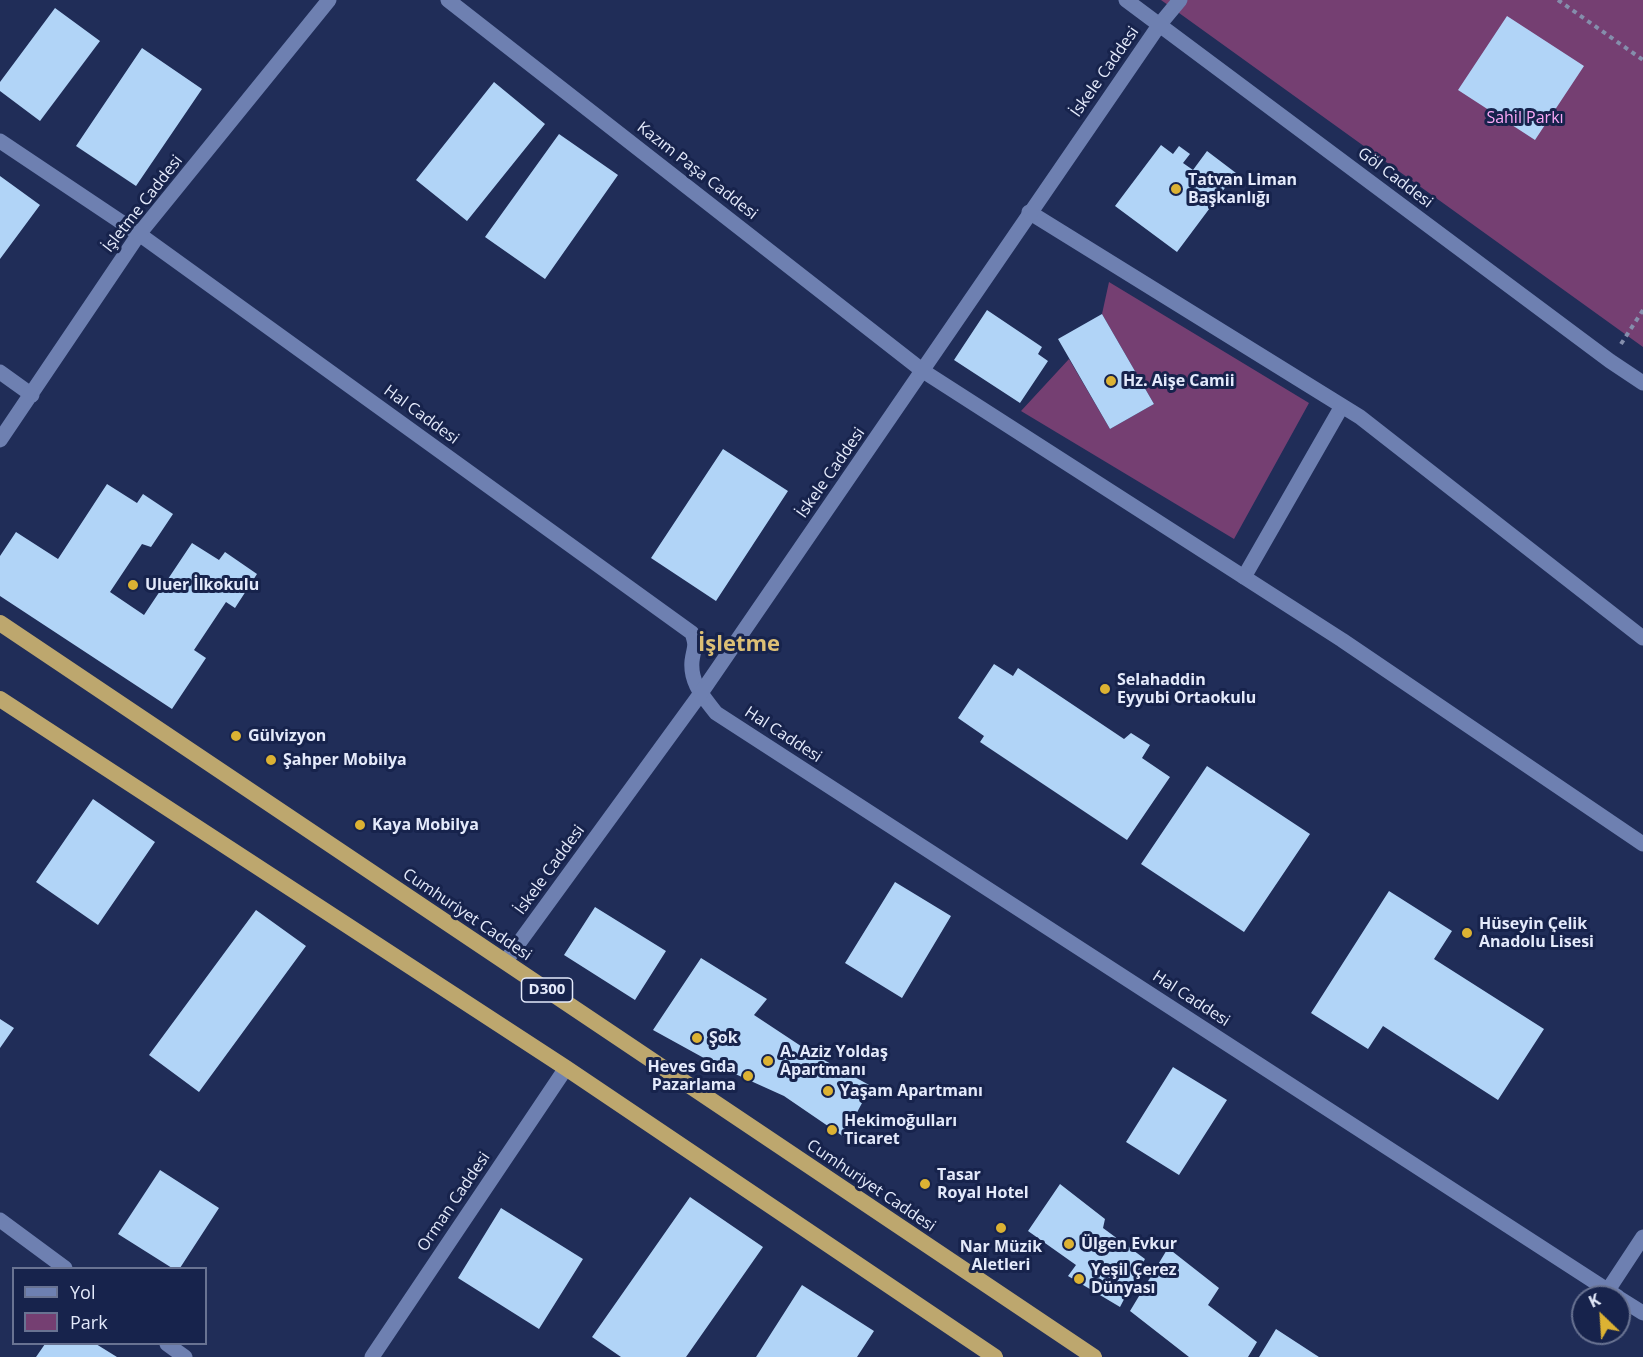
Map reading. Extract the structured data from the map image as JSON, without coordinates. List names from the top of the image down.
{
  "streets": {
    "highway": ["Cumhuriyet Caddesi", "D300"],
    "street": [
      "İskele Caddesi",
      "Kazım Paşa Caddesi",
      "Göl Caddesi",
      "İşletme Caddesi",
      "Hal Caddesi",
      "Orman Caddesi"
    ]
  },
  "crossings": [
    ["İskele Caddesi", "Kazım Paşa Caddesi"],
    ["İskele Caddesi", "Göl Caddesi"],
    ["İskele Caddesi", "Hal Caddesi"],
    ["İskele Caddesi", "Cumhuriyet Caddesi"],
    ["İşletme Caddesi", "Hal Caddesi"]
  ],
  "districts": ["İşletme"],
  "parks": ["Sahil Parkı"],
  "places": [
    "Tatvan Liman Başkanlığı",
    "Hz. Aişe Camii",
    "Uluer İlkokulu",
    "Selahaddin Eyyubi Ortaokulu",
    "Gülvizyon",
    "Şahper Mobilya",
    "Kaya Mobilya",
    "Hüseyin Çelik Anadolu Lisesi",
    "Şok",
    "A. Aziz Yoldaş Apartmanı",
    "Heves Gıda Pazarlama",
    "Yaşam Apartmanı",
    "Hekimoğulları Ticaret",
    "Tasar Royal Hotel",
    "Nar Müzik Aletleri",
    "Ülgen Evkur",
    "Yeşil Çerez Dünyası"
  ],
  "legend": ["Yol", "Park"],
  "north": "top left"
}
